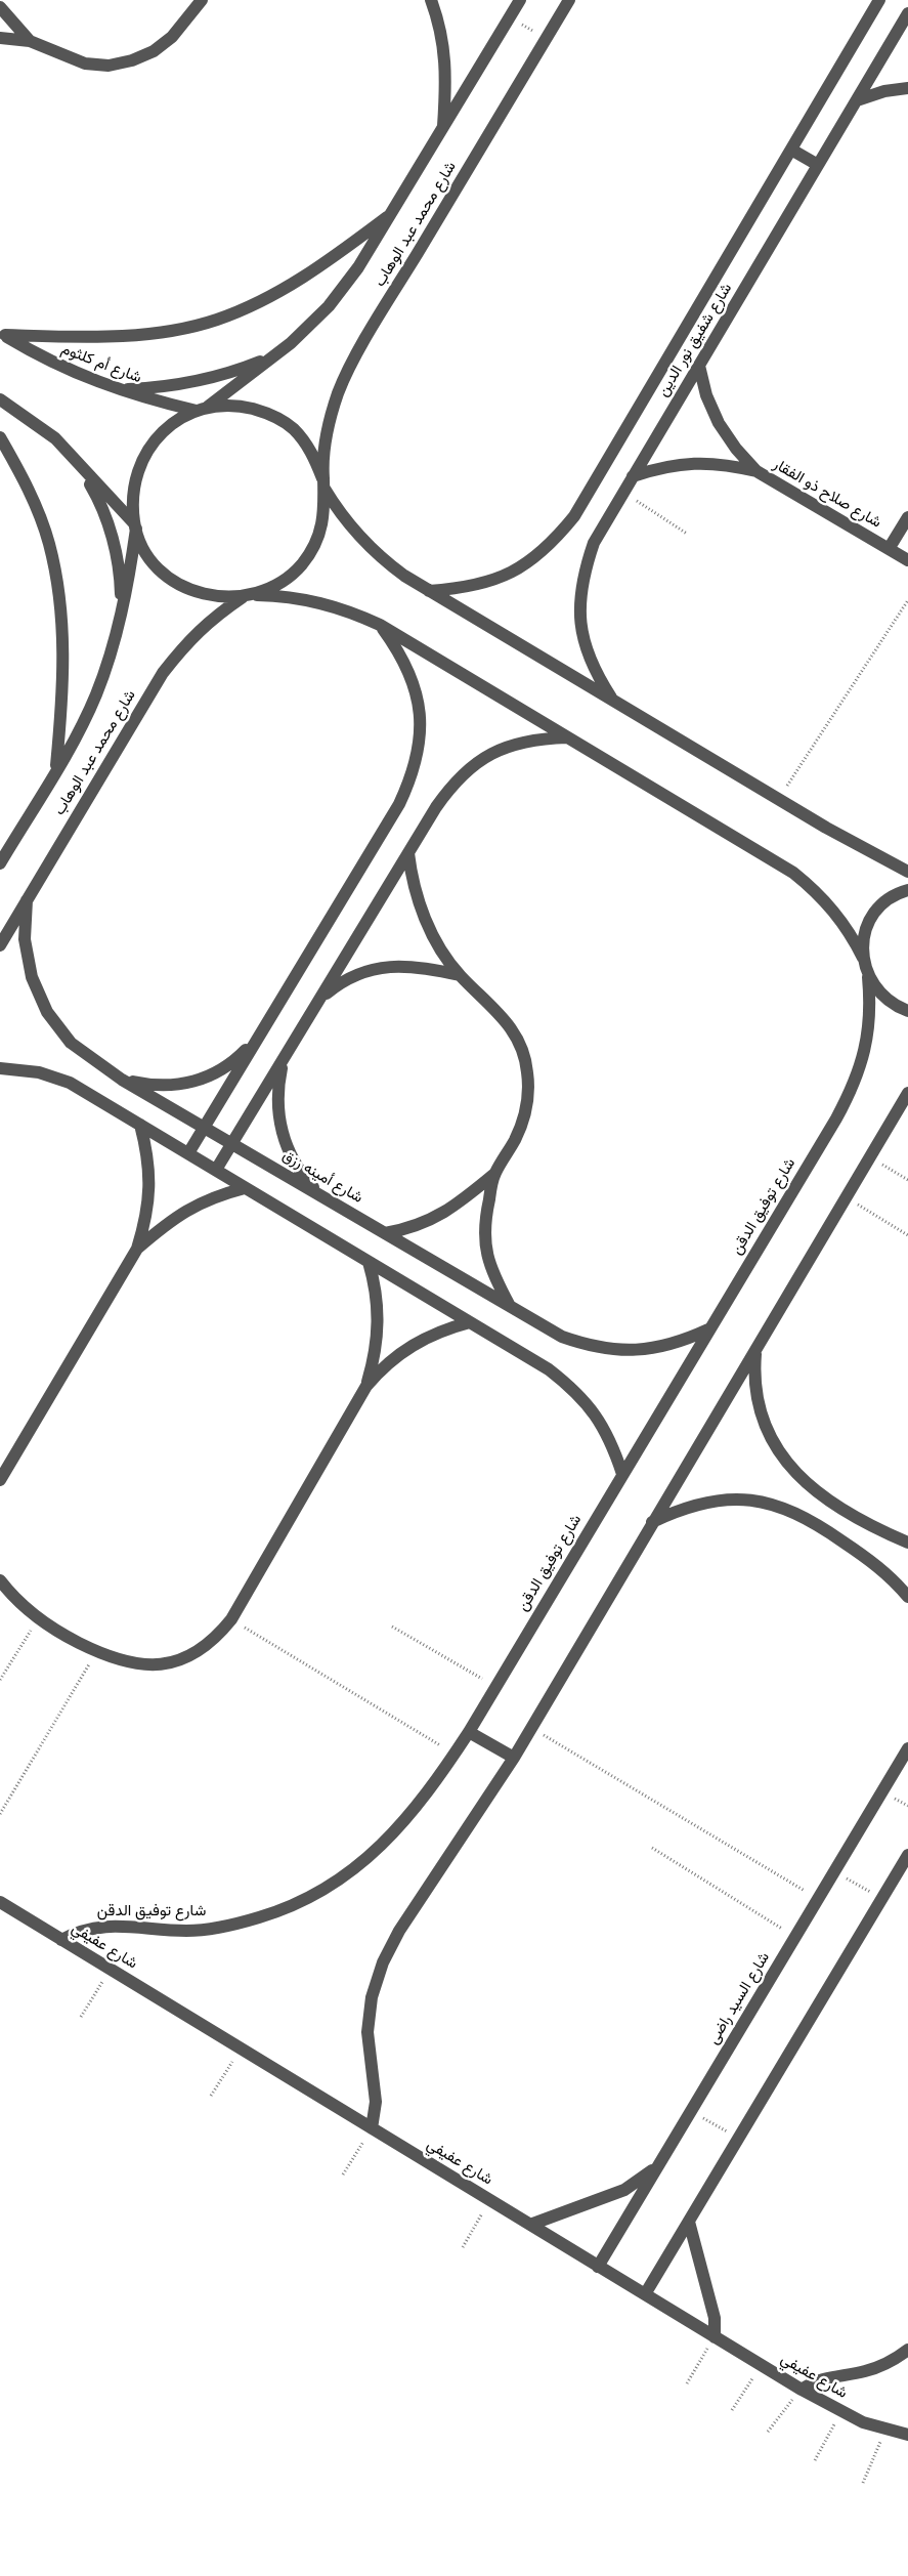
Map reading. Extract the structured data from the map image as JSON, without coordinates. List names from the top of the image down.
{
  "streets": {
    "street": [
      "شارع محمد عبد الوهاب",
      "شارع شفيق نور الدين",
      "شارع أم كلثوم",
      "شارع صلاح ذو الفقار",
      "شارع أمينه رزق",
      "شارع توفيق الدقن",
      "شارع عفيفي",
      "شارع السيد راضى"
    ]
  },
  "crossings": [
    ["شارع محمد عبد الوهاب", "شارع أم كلثوم"],
    ["شارع محمد عبد الوهاب", "شارع أمينه رزق"],
    ["شارع شفيق نور الدين", "شارع صلاح ذو الفقار"],
    ["شارع أمينه رزق", "شارع توفيق الدقن"],
    ["شارع توفيق الدقن", "شارع عفيفي"],
    ["شارع عفيفي", "شارع السيد راضى"]
  ]
}
